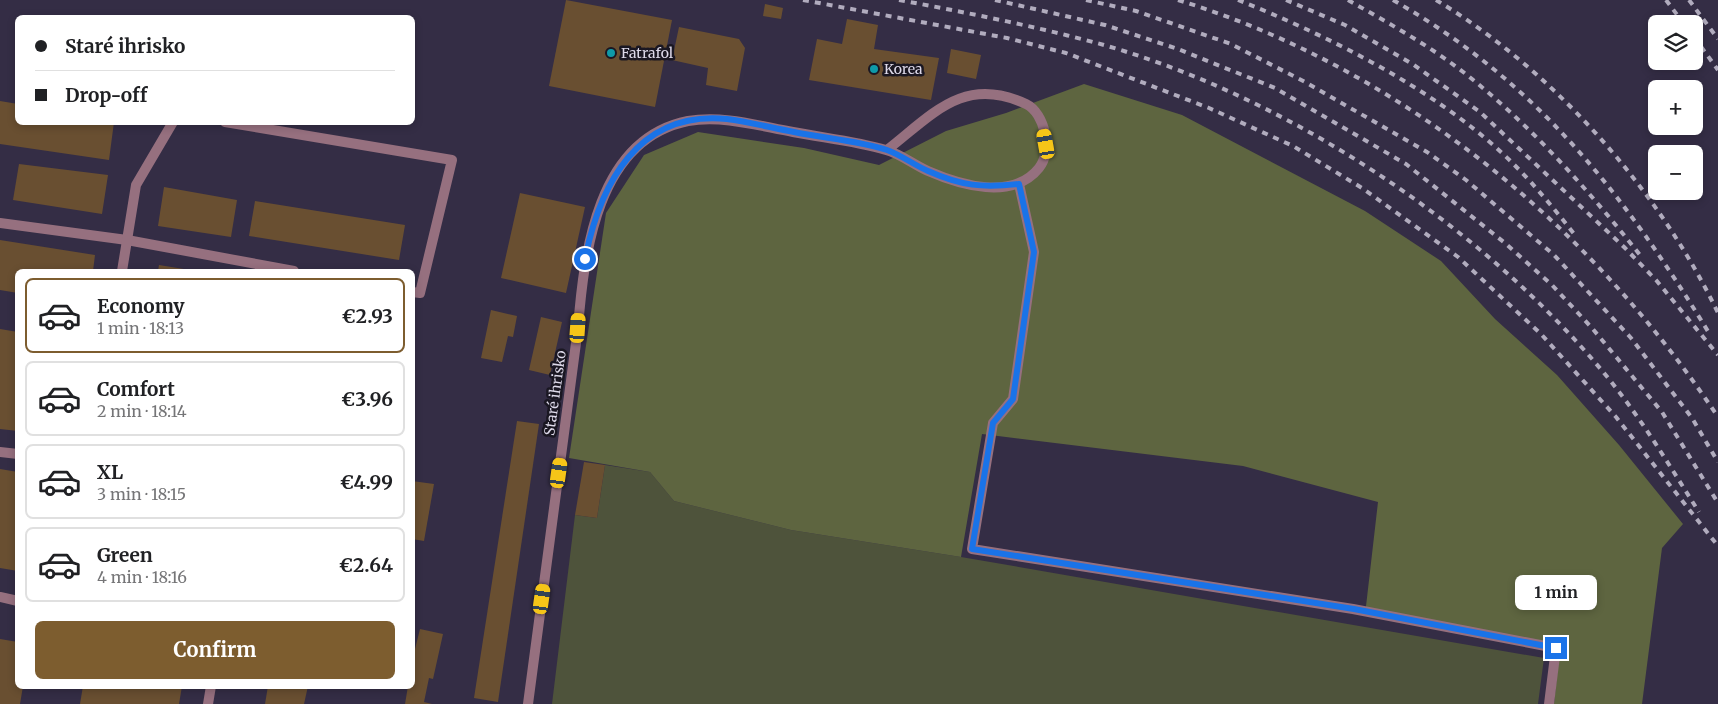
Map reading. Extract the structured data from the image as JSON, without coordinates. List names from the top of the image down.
{
  "streets": {
    "street": ["Staré ihrisko"]
  },
  "places": ["Fatrafol", "Korea"],
  "page": {
    "map_buttons": ["+", "−"],
    "banner": ["Staré ihrisko", "Drop-off"],
    "list": [
      {
        "name": "Economy",
        "note": "1 min · 18:13",
        "value": "€2.93"
      },
      {
        "name": "Comfort",
        "note": "2 min · 18:14",
        "value": "€3.96"
      },
      {
        "name": "XL",
        "note": "3 min · 18:15",
        "value": "€4.99"
      },
      {
        "name": "Green",
        "note": "4 min · 18:16",
        "value": "€2.64"
      }
    ],
    "bubble": "1 min",
    "buttons": "Confirm"
  }
}
